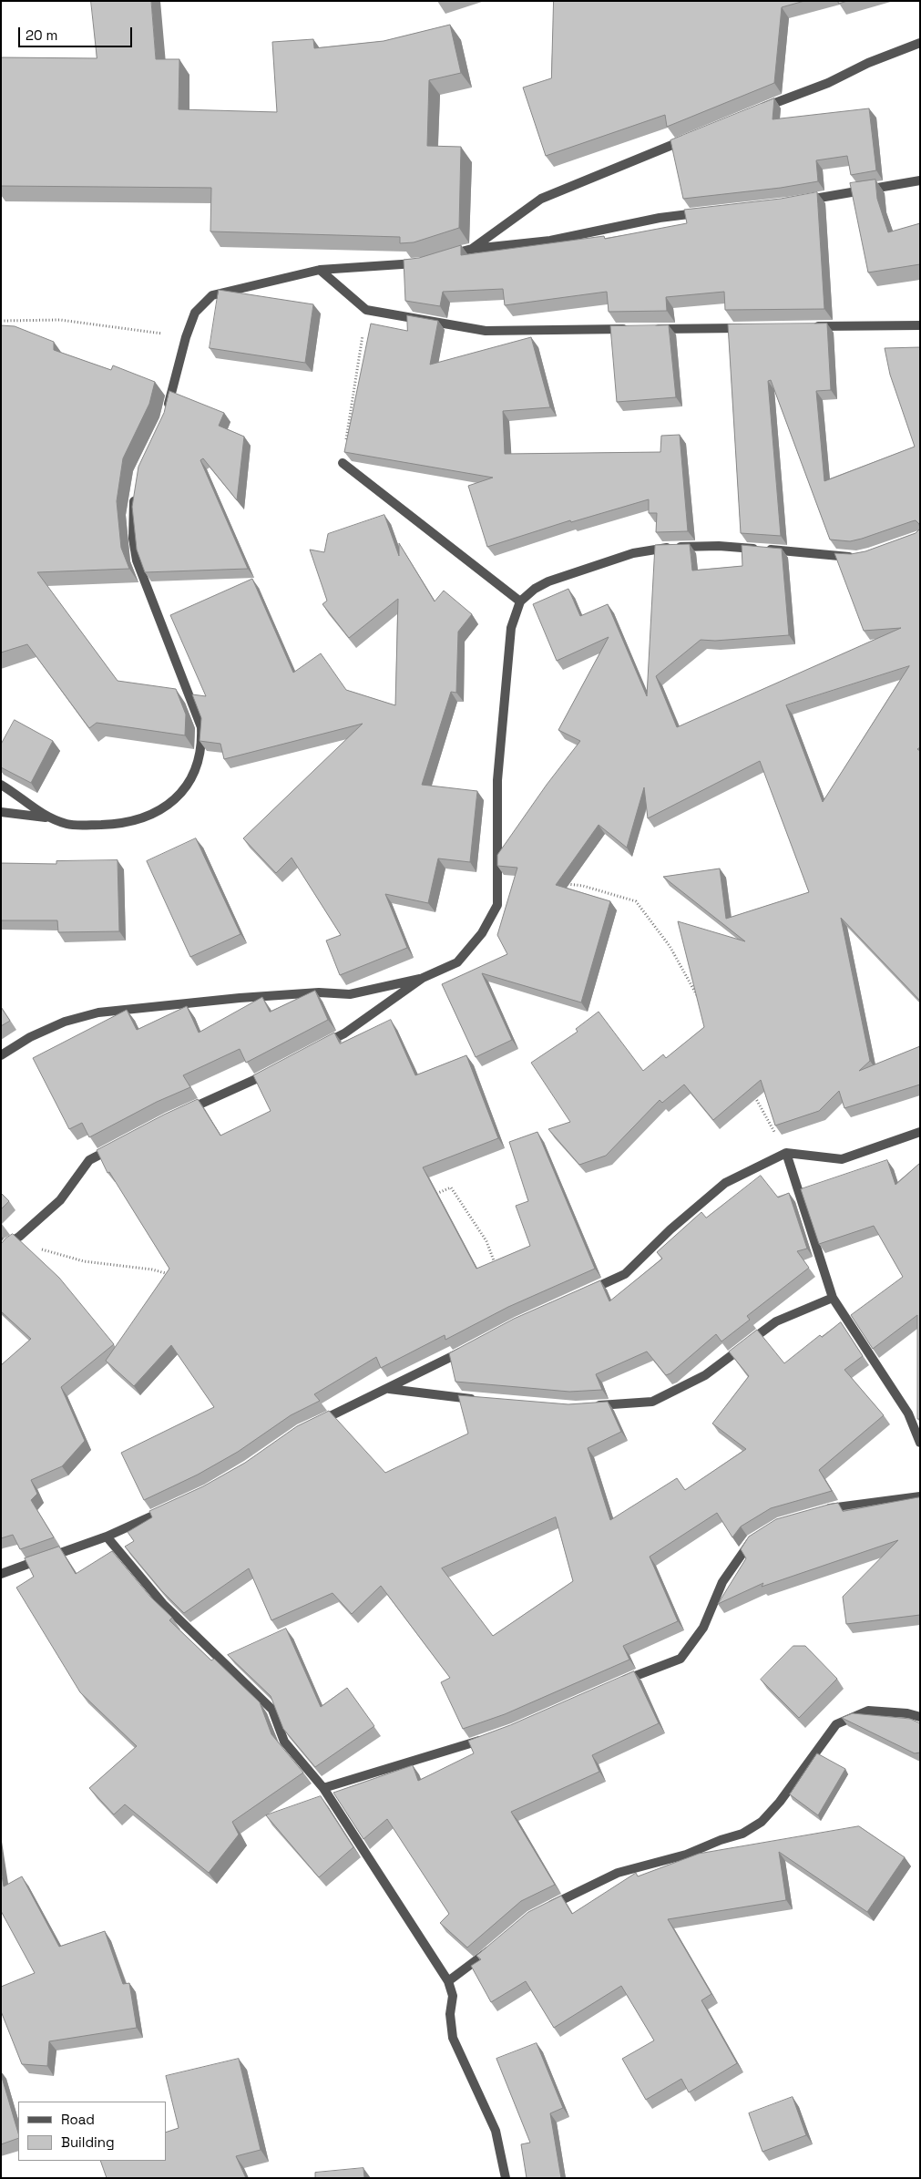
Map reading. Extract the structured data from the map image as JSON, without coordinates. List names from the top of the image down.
{
  "legend": ["Road", "Building"],
  "scale_bar": "20 m"
}
